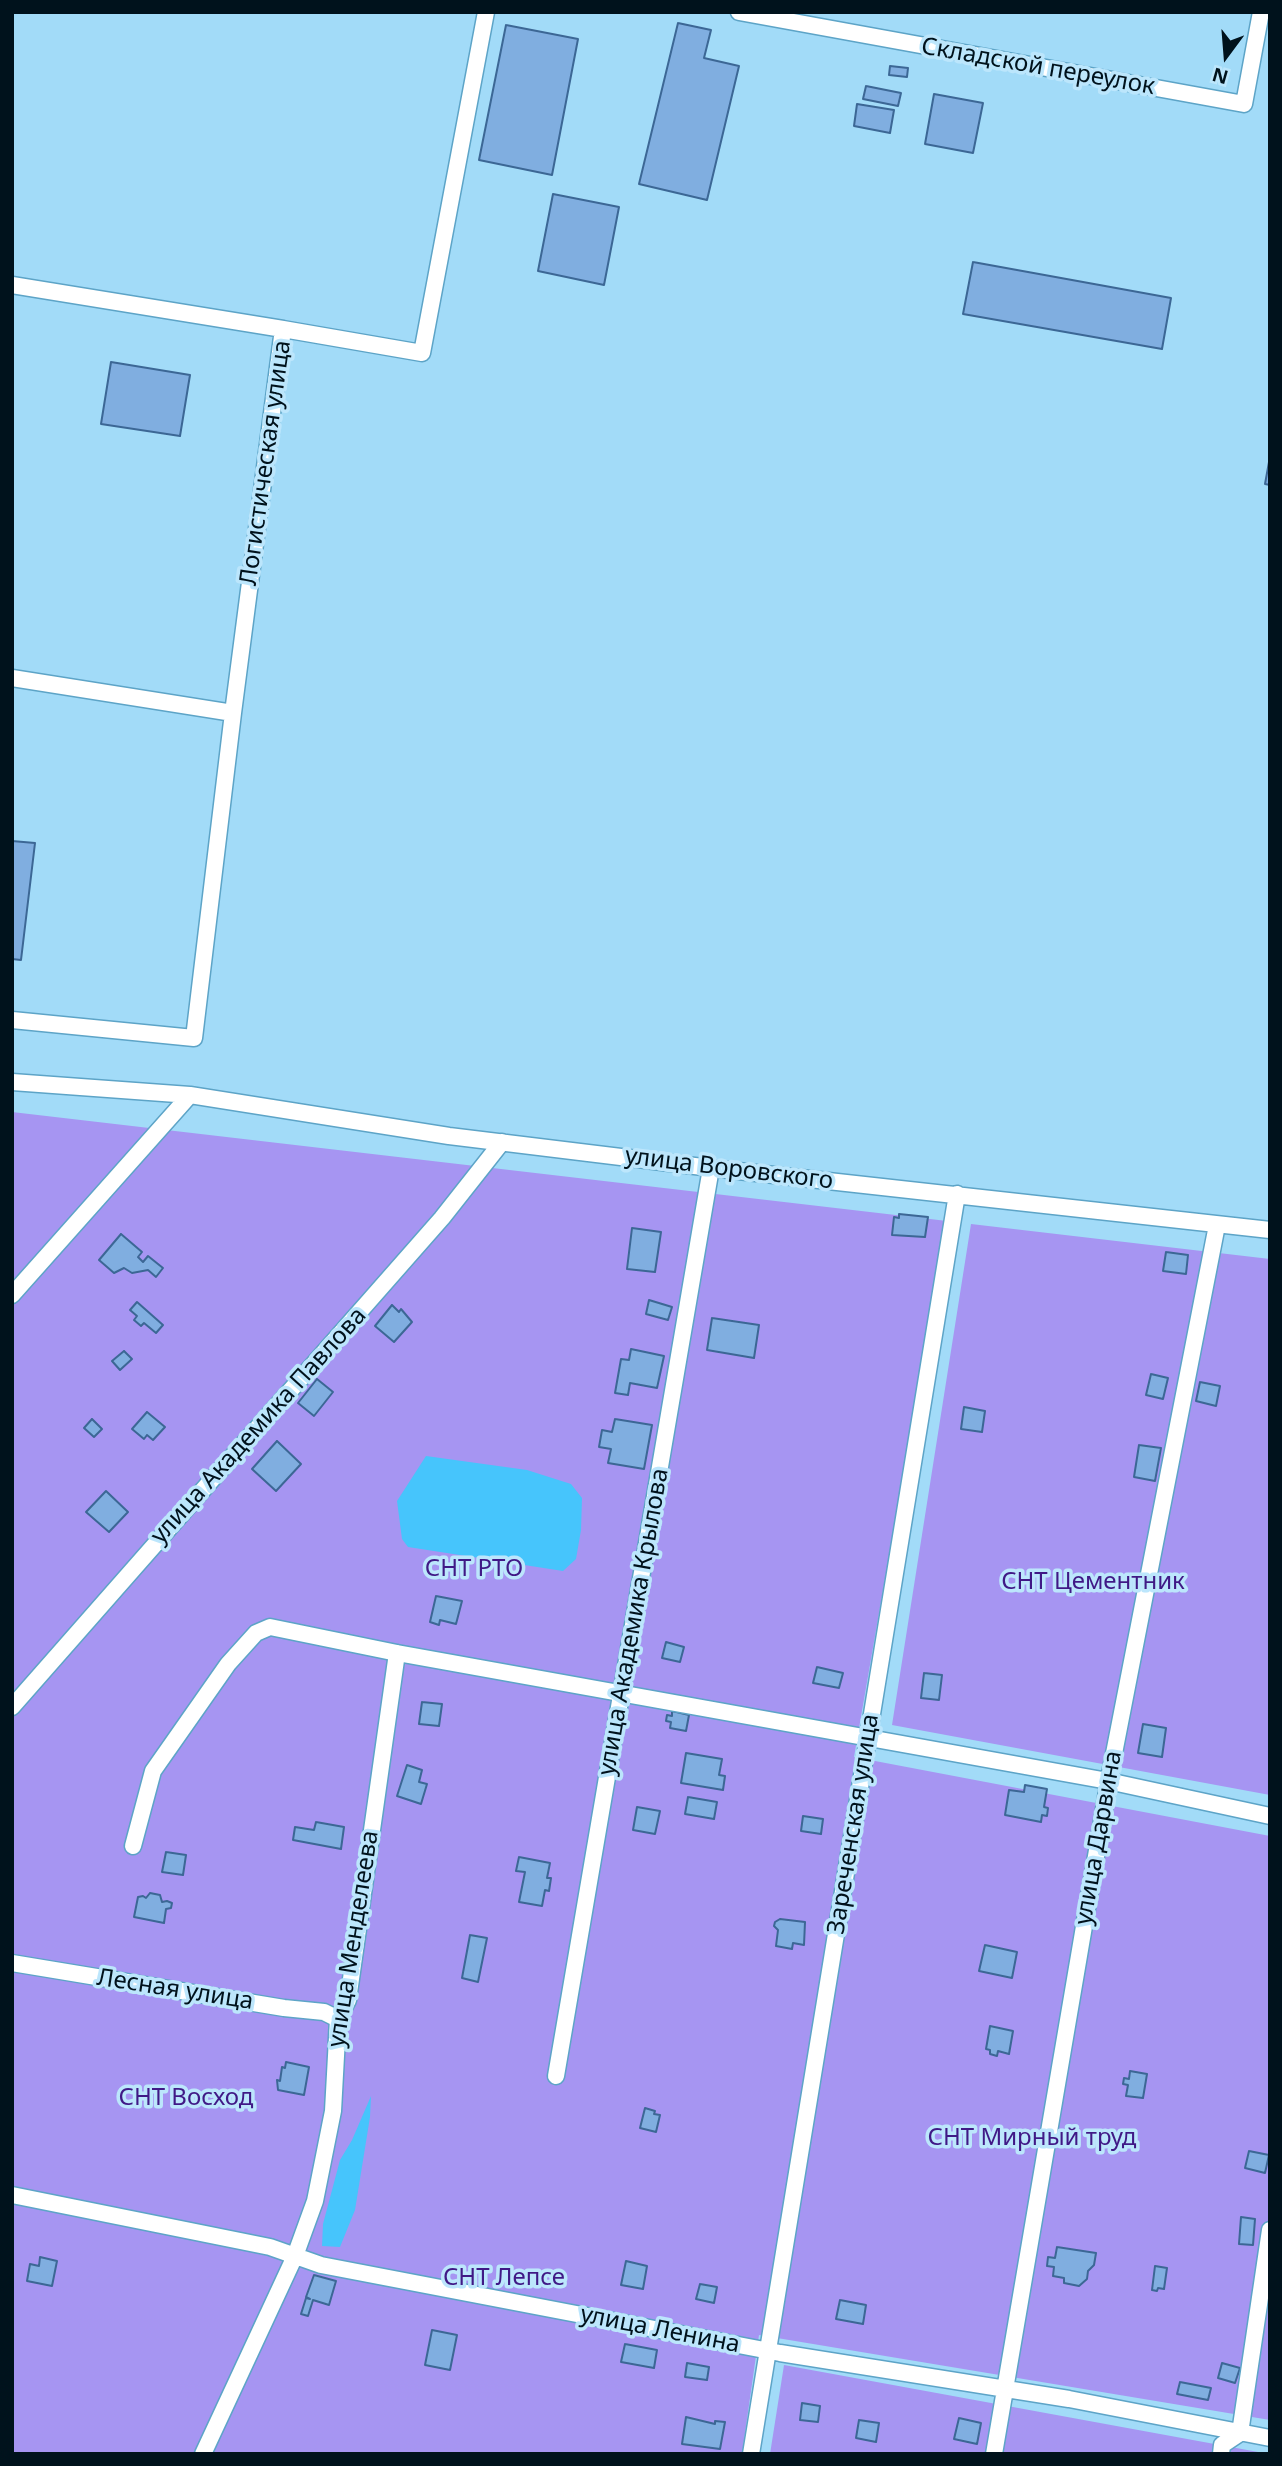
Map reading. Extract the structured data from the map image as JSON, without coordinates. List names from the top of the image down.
{
  "streets": {
    "street": [
      "Складской переулок",
      "Логистическая улица",
      "улица Воровского",
      "улица Академика Павлова",
      "улица Академика Крылова",
      "Зареченская улица",
      "улица Дарвина",
      "улица Менделеева",
      "Лесная улица",
      "улица Ленина"
    ]
  },
  "crossings": [
    ["улица Воровского", "улица Академика Павлова"],
    ["улица Воровского", "улица Академика Крылова"],
    ["улица Воровского", "Зареченская улица"],
    ["улица Воровского", "улица Дарвина"],
    ["Зареченская улица", "улица Ленина"],
    ["улица Дарвина", "улица Ленина"],
    ["улица Менделеева", "Лесная улица"],
    ["улица Менделеева", "улица Ленина"]
  ],
  "parks": [
    "СНТ РТО",
    "СНТ Цементник",
    "СНТ Восход",
    "СНТ Мирный труд",
    "СНТ Лепсе"
  ],
  "north": "bottom"
}
